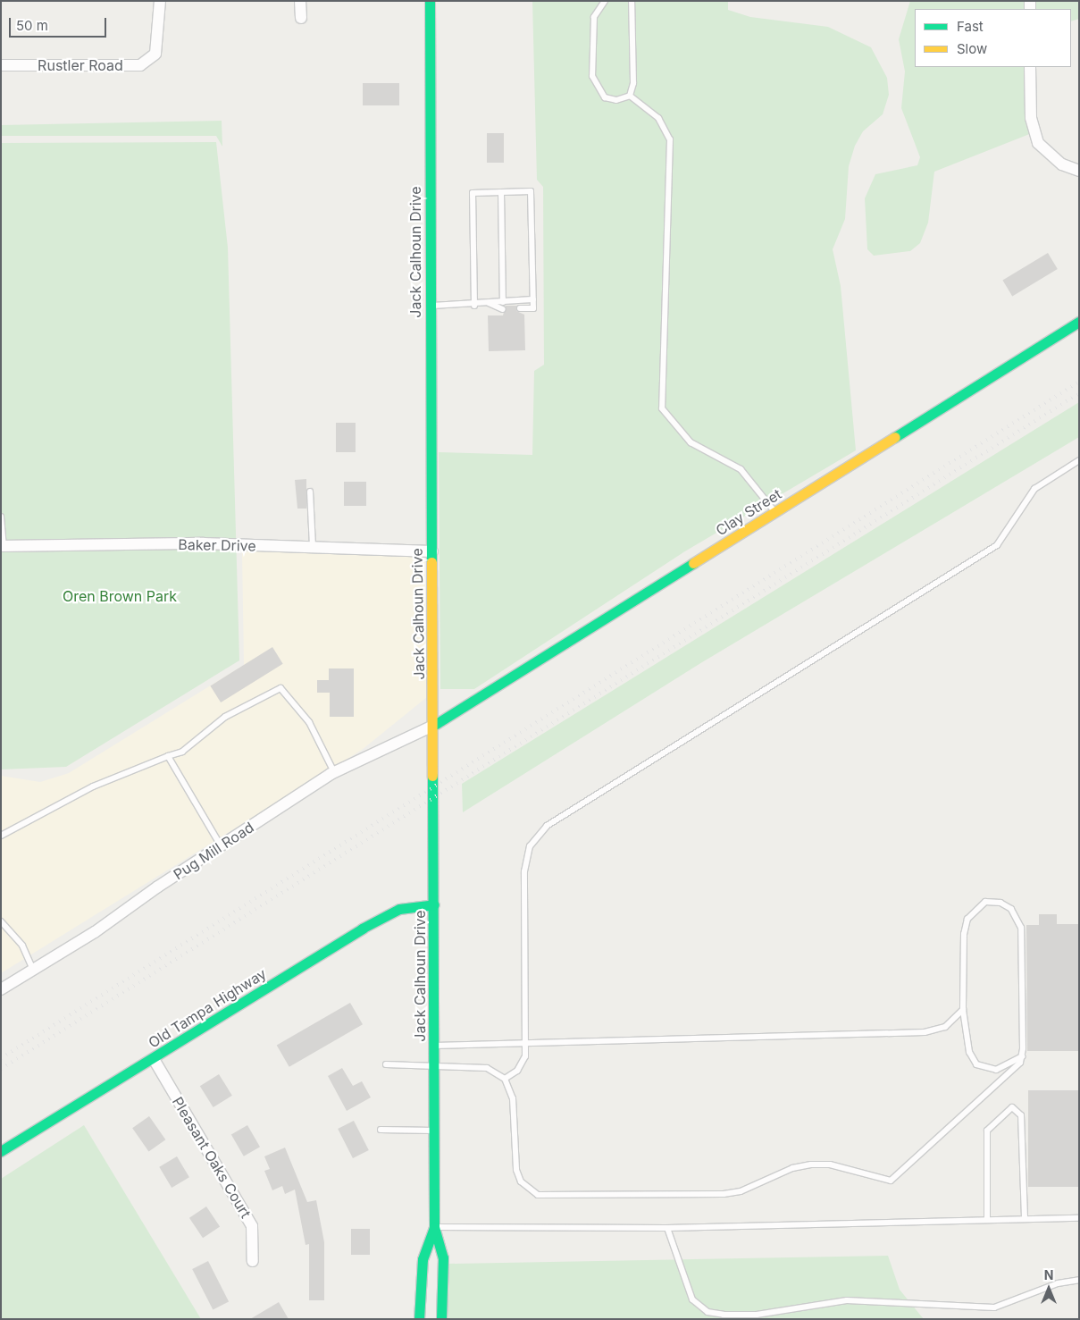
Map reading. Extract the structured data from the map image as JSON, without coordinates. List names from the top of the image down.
{
  "streets": {
    "street": [
      "Rustler Road",
      "Jack Calhoun Drive",
      "Clay Street",
      "Baker Drive",
      "Pug Mill Road",
      "Old Tampa Highway",
      "Pleasant Oaks Court"
    ]
  },
  "crossings": [
    ["Jack Calhoun Drive", "Clay Street"],
    ["Jack Calhoun Drive", "Baker Drive"],
    ["Jack Calhoun Drive", "Pug Mill Road"],
    ["Jack Calhoun Drive", "Old Tampa Highway"],
    ["Clay Street", "Pug Mill Road"],
    ["Old Tampa Highway", "Pleasant Oaks Court"]
  ],
  "parks": ["Oren Brown Park"],
  "legend": ["Fast", "Slow"],
  "scale_bar": "50 m",
  "north": "top"
}
